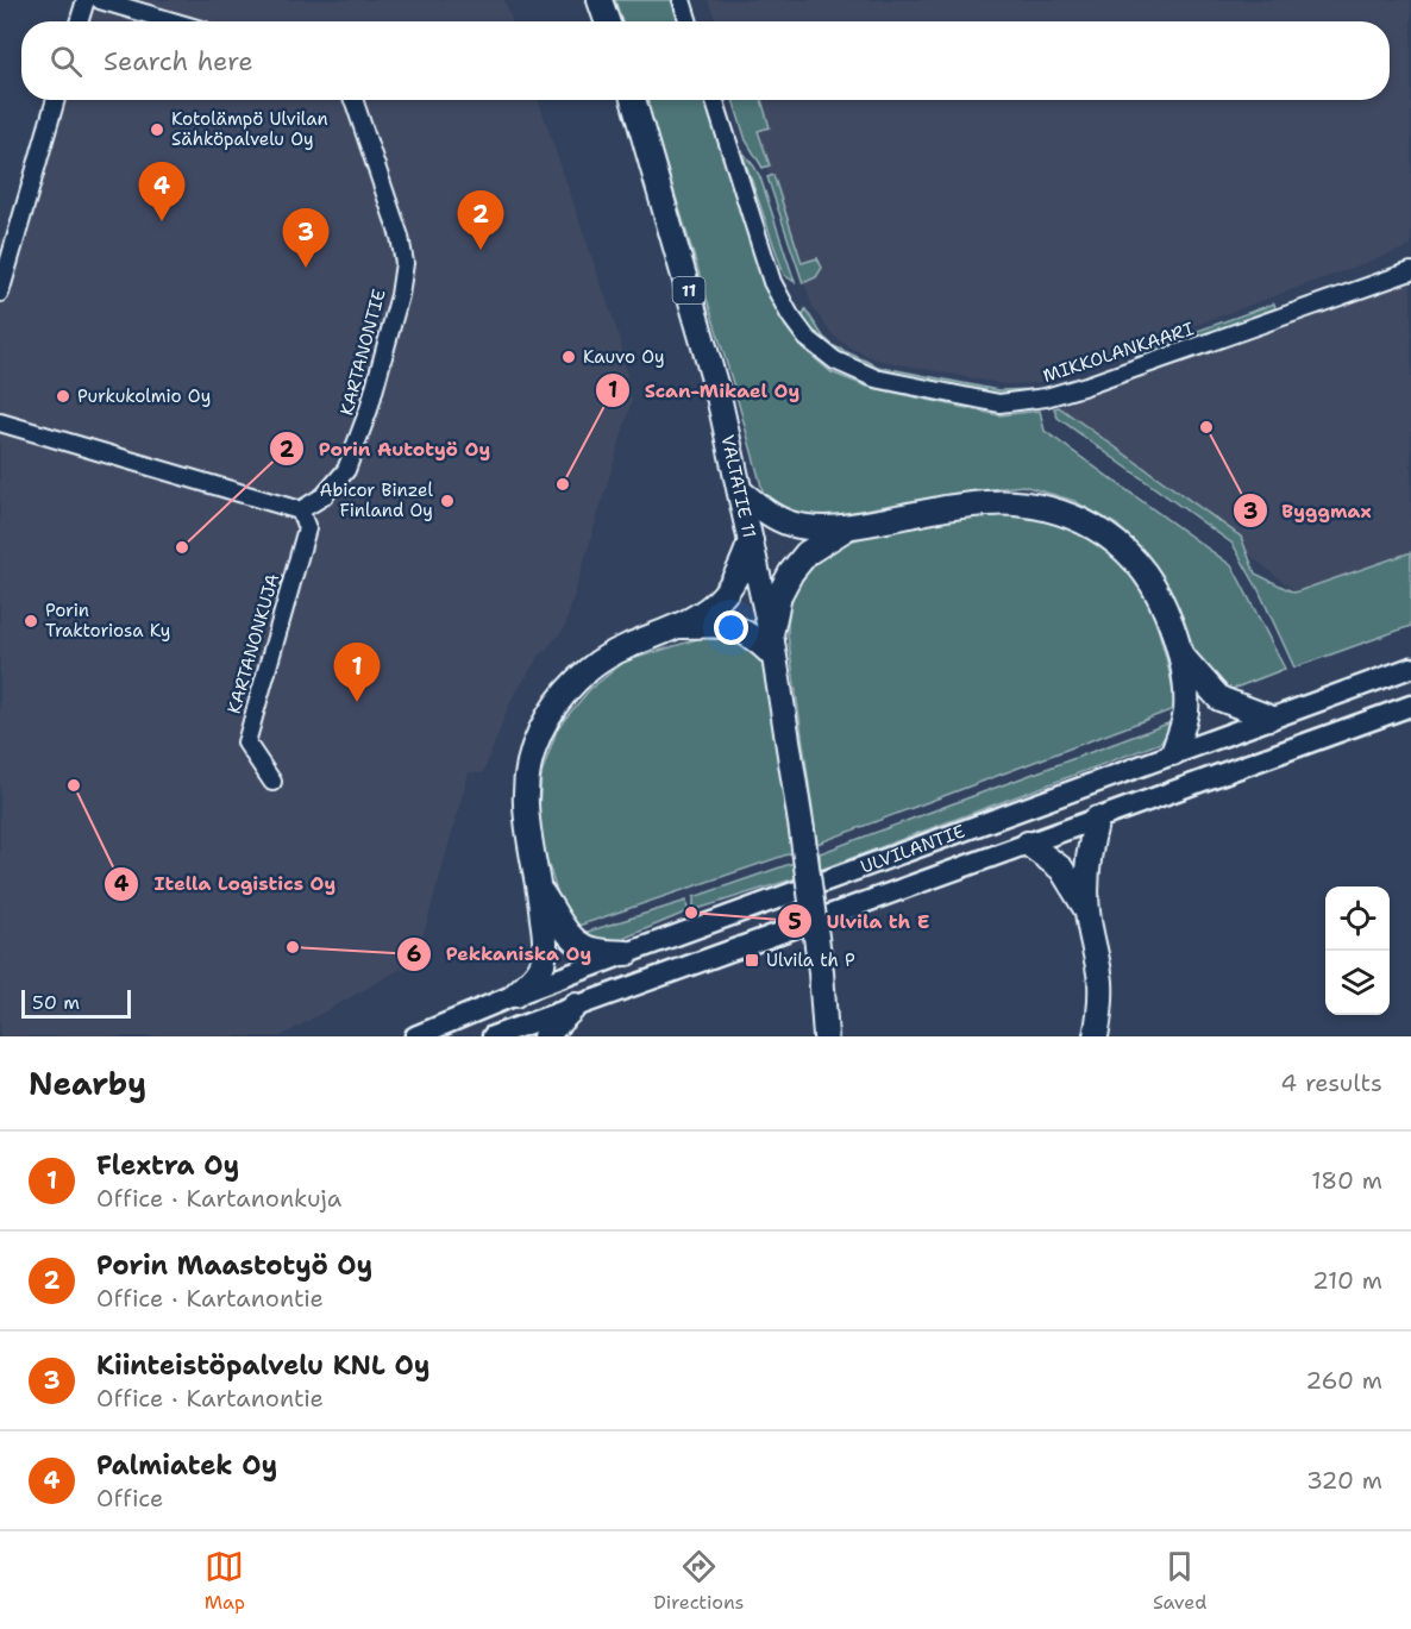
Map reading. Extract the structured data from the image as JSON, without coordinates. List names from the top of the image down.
{
  "streets": {
    "highway": ["11", "VALTATIE 11"],
    "main road": ["ULVILANTIE"],
    "street": ["KARTANONTIE", "MIKKOLANKAARI", "KARTANONKUJA"]
  },
  "crossings": [
    ["KARTANONTIE", "KARTANONKUJA"]
  ],
  "places": {
    "other": [
      "Kotolämpö Ulvilan Sähköpalvelu Oy",
      "Kauvo Oy",
      "Purkukolmio Oy",
      "Byggmax",
      "Scan-Mikael Oy",
      "Abicor Binzel Finland Oy",
      "Porin Autotyö Oy",
      "Porin Traktoriosa Ky",
      "Itella Logistics Oy",
      "Ulvila th E",
      "Pekkaniska Oy"
    ],
    "transit": ["Ulvila th P"]
  },
  "scale_bar": "50 m",
  "page": {
    "search": "Search here",
    "pins": [
      "4",
      "2",
      "3",
      "1"
    ],
    "scale": "50 m",
    "heading": ["Nearby", "4 results"],
    "list": [
      {
        "mark": "1",
        "name": "Flextra Oy",
        "note": "Office · Kartanonkuja",
        "value": "180 m"
      },
      {
        "mark": "2",
        "name": "Porin Maastotyö Oy",
        "note": "Office · Kartanontie",
        "value": "210 m"
      },
      {
        "mark": "3",
        "name": "Kiinteistöpalvelu KNL Oy",
        "note": "Office · Kartanontie",
        "value": "260 m"
      },
      {
        "mark": "4",
        "name": "Palmiatek Oy",
        "note": "Office",
        "value": "320 m"
      }
    ],
    "nav": ["Map", "Directions", "Saved"]
  }
}
